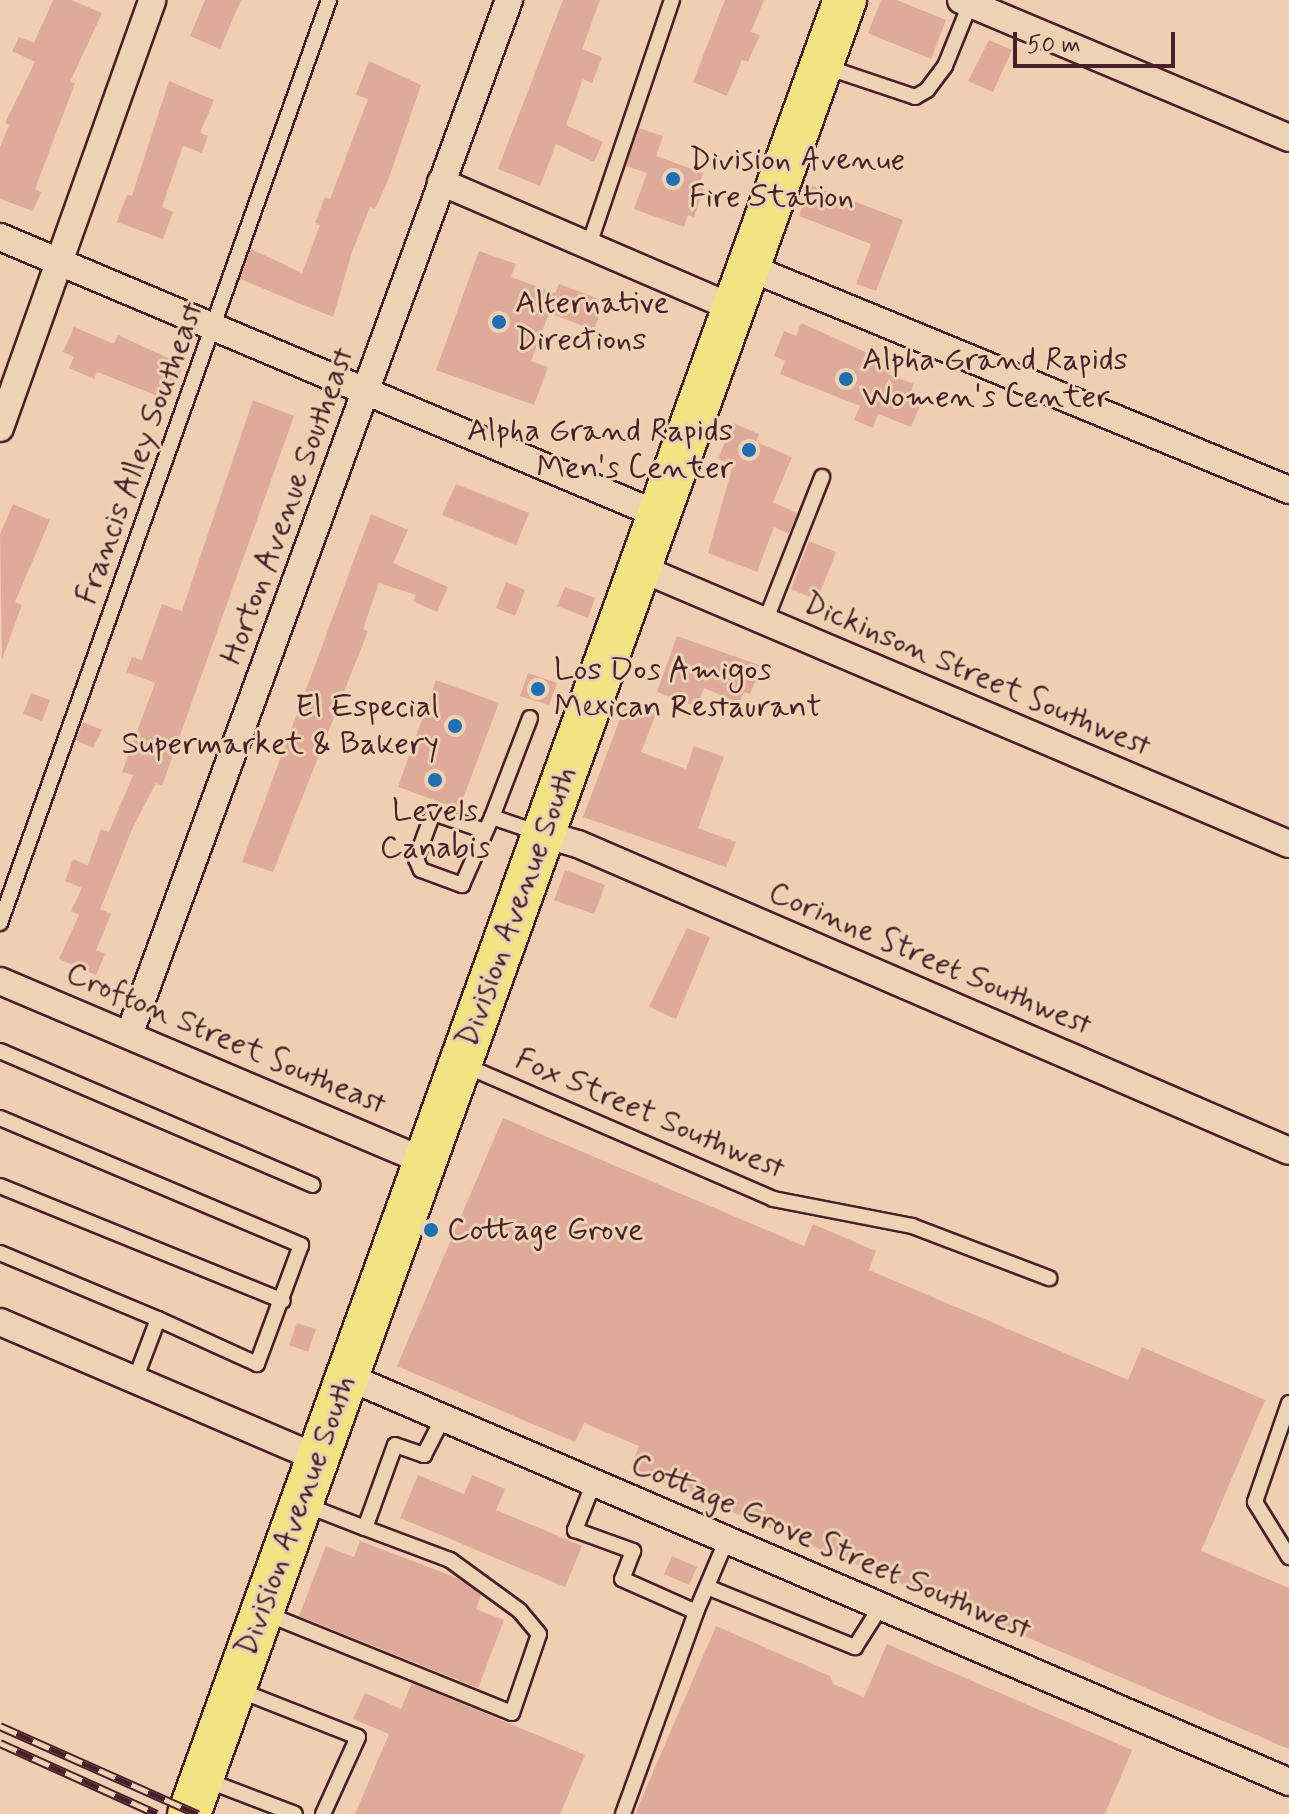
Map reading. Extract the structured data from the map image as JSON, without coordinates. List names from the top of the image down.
{
  "streets": {
    "main road": ["Division Avenue South"],
    "street": [
      "Horton Avenue Southeast",
      "Dickinson Street Southwest",
      "Corinne Street Southwest",
      "Crofton Street Southeast",
      "Cottage Grove Street Southwest"
    ],
    "lane": ["Francis Alley Southeast", "Fox Street Southwest"]
  },
  "crossings": [
    ["Horton Avenue Southeast", "Crofton Street Southeast"],
    ["Dickinson Street Southwest", "Division Avenue South"],
    ["Division Avenue South", "Corinne Street Southwest"],
    ["Division Avenue South", "Crofton Street Southeast"],
    ["Division Avenue South", "Fox Street Southwest"],
    ["Division Avenue South", "Cottage Grove Street Southwest"]
  ],
  "places": [
    "Division Avenue Fire Station",
    "Alternative Directions",
    "Alpha Grand Rapids Women's Center",
    "Alpha Grand Rapids Men's Center",
    "Los Dos Amigos Mexican Restaurant",
    "El Especial Supermarket & Bakery",
    "Levels Canabis",
    "Cottage Grove"
  ],
  "scale_bar": "50 m"
}
